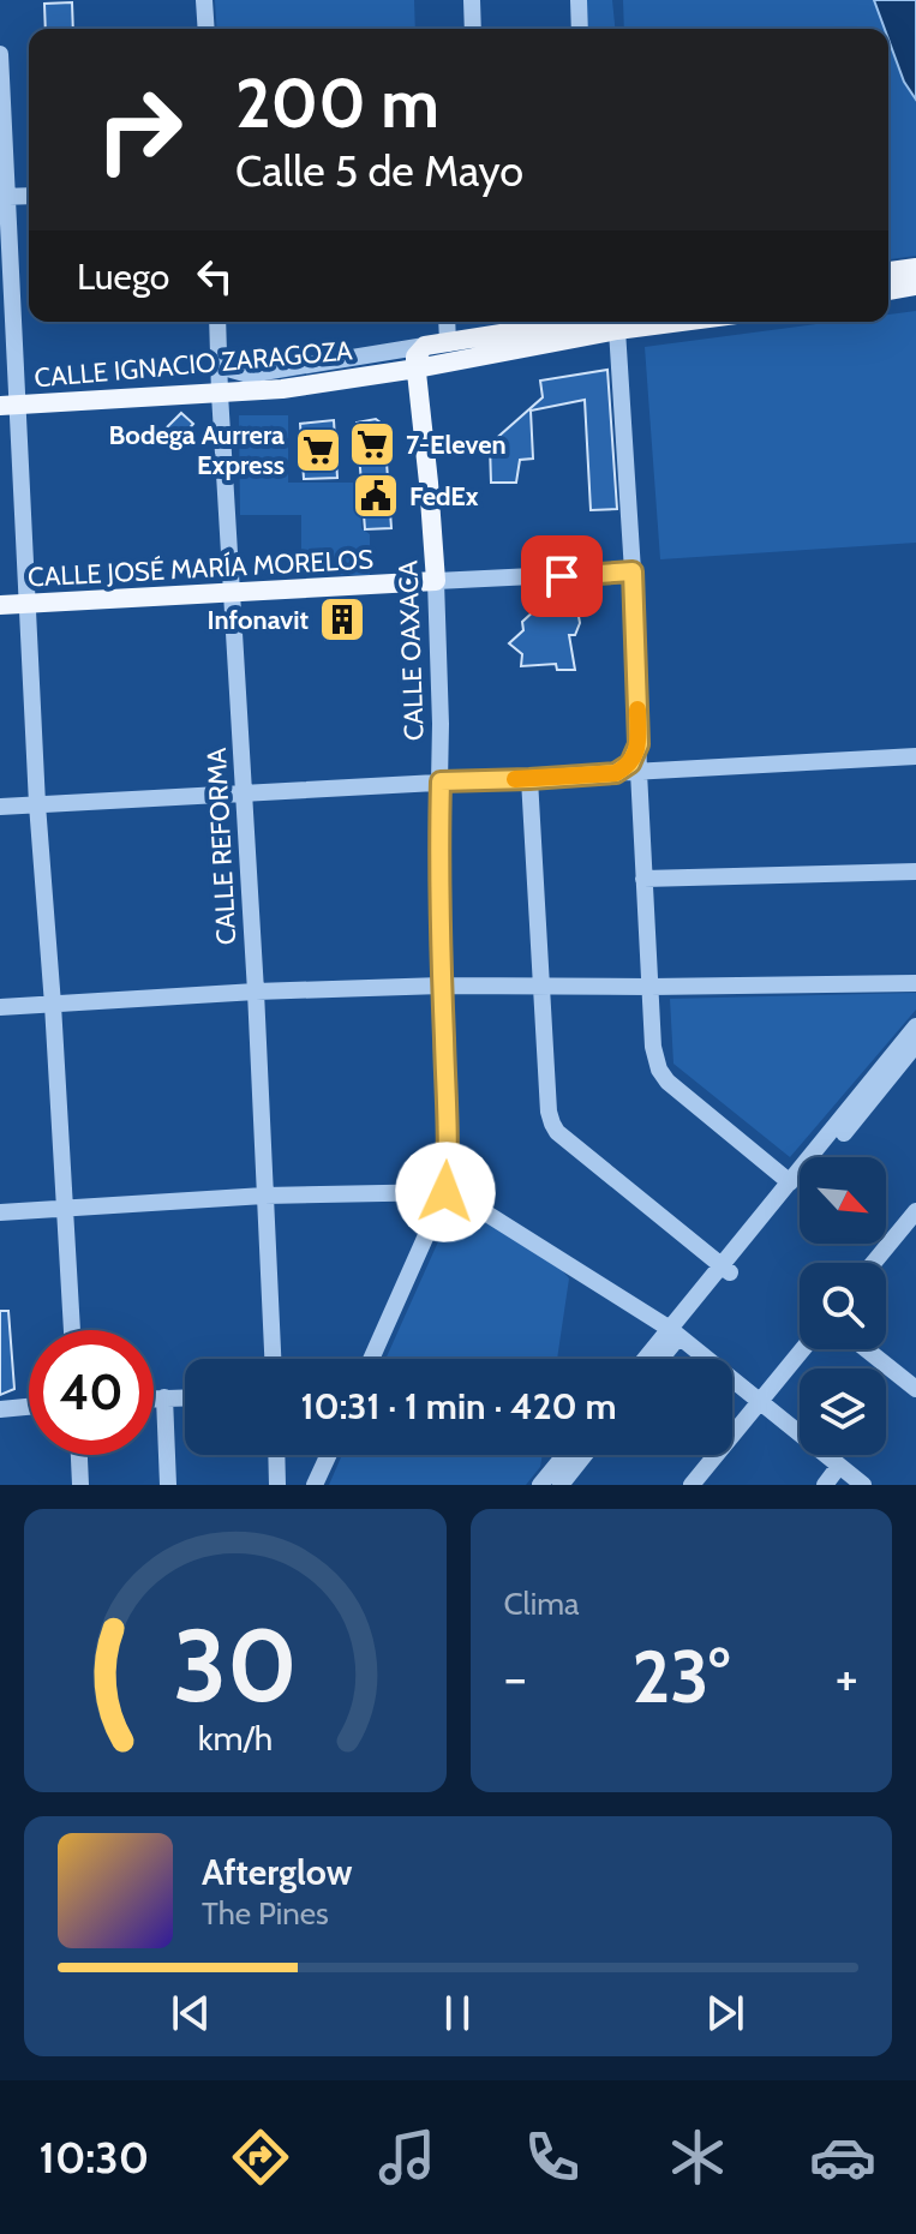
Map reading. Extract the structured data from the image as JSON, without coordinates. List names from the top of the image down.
{
  "streets": {
    "main road": ["CALLE IGNACIO ZARAGOZA", "CALLE JOSÉ MARÍA MORELOS", "CALLE OAXACA"],
    "street": ["CALLE REFORMA"]
  },
  "crossings": [
    ["CALLE IGNACIO ZARAGOZA", "CALLE OAXACA"],
    ["CALLE IGNACIO ZARAGOZA", "CALLE REFORMA"],
    ["CALLE JOSÉ MARÍA MORELOS", "CALLE OAXACA"],
    ["CALLE JOSÉ MARÍA MORELOS", "CALLE REFORMA"]
  ],
  "places": {
    "supermarket": ["7-Eleven", "Bodega Aurrera Express"],
    "public building": ["FedEx"],
    "building": ["Infonavit"]
  },
  "north": "bottom right",
  "page": {
    "turn": ["200 m", "Calle 5 de Mayo"],
    "then": "Luego",
    "limit": "40",
    "trip": "10:31 · 1 min · 420 m",
    "tile": "Clima",
    "heat": ["−", "23°", "+"],
    "song": ["Afterglow", "The Pines"],
    "tabs": "10:30",
    "gauge": ["30", "km/h"]
  }
}
